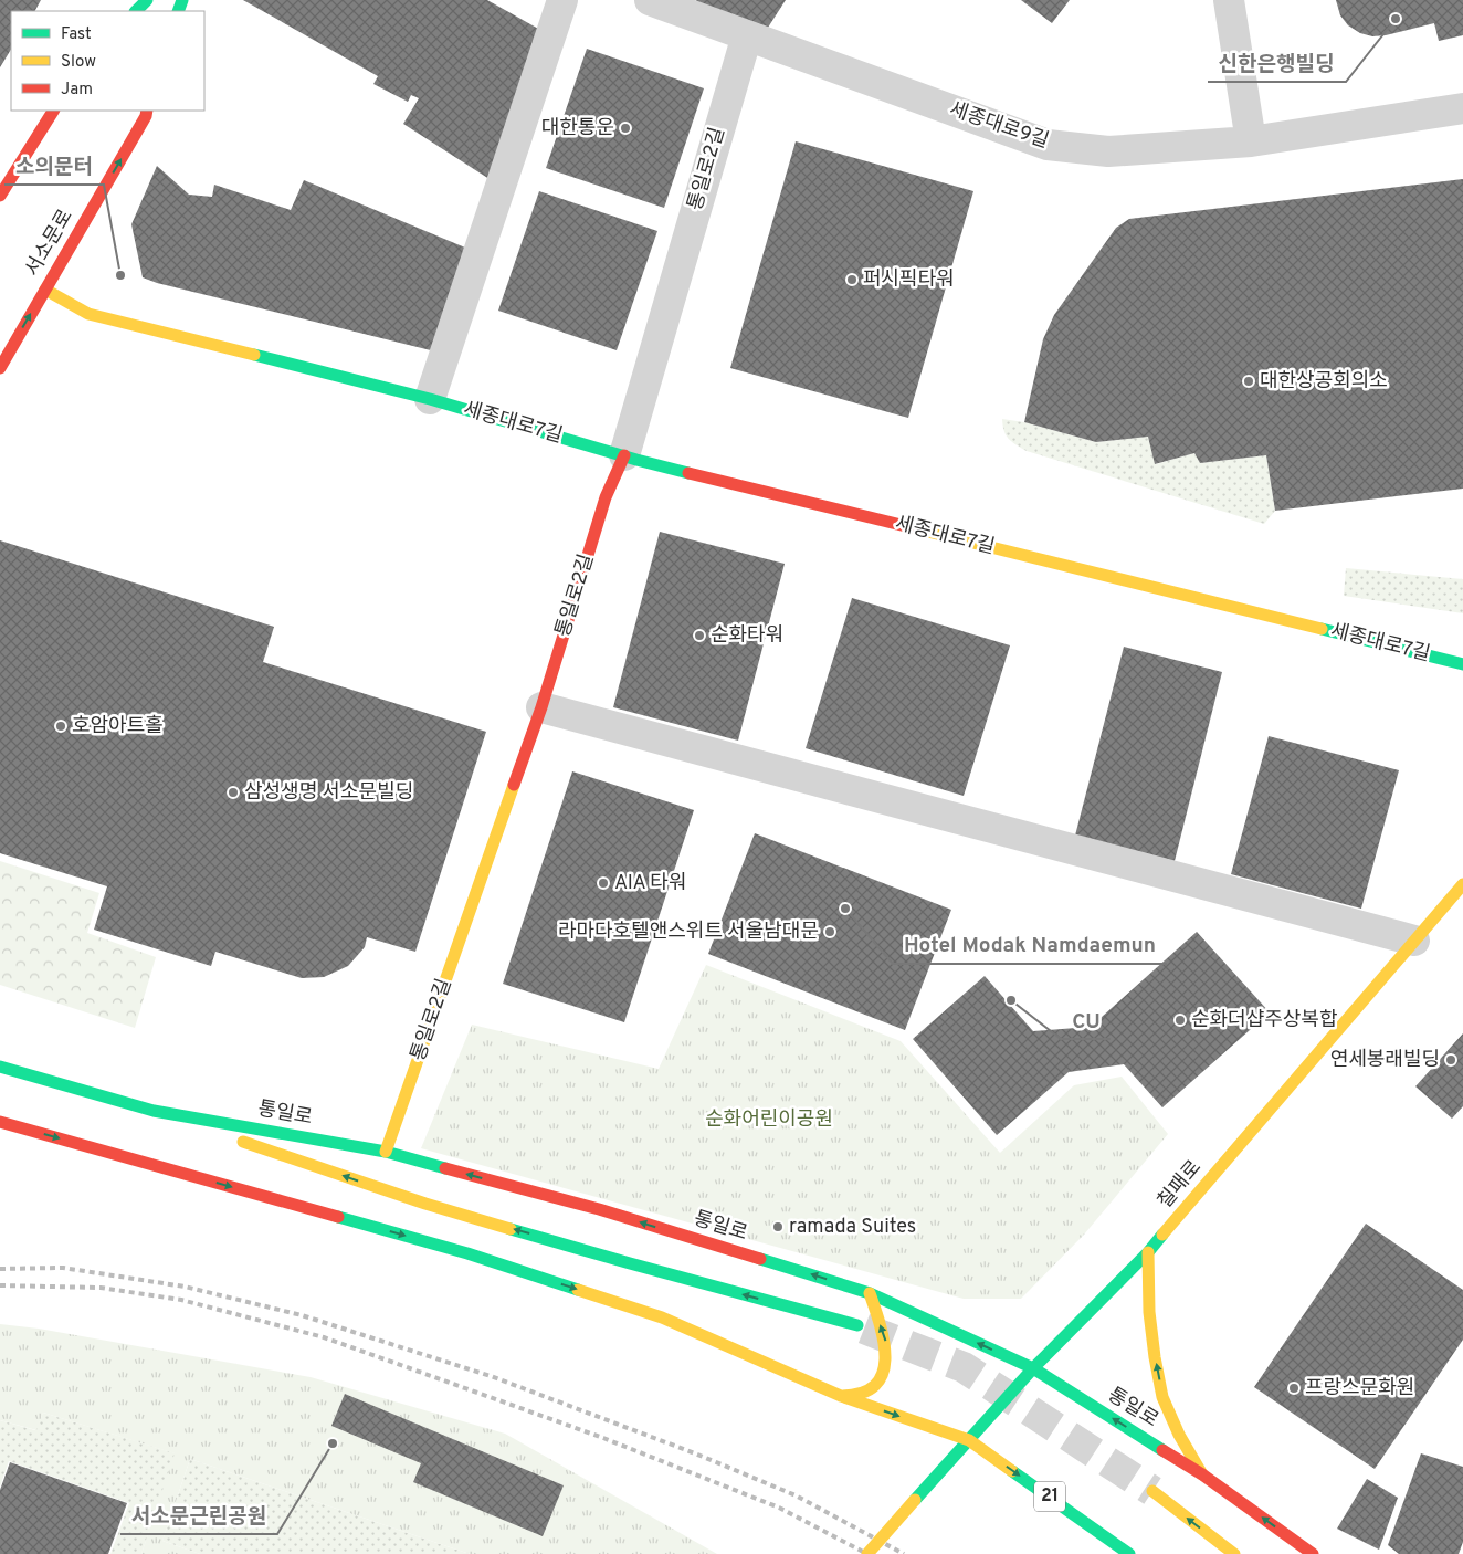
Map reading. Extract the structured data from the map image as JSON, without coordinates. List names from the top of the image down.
{
  "streets": {
    "main road": [
      "통일로2길",
      "서소문로",
      "세종대로7길",
      "통일로",
      "칠패로",
      "21"
    ],
    "street": ["세종대로9길"]
  },
  "crossings": [
    ["세종대로9길", "통일로2길"],
    ["통일로2길", "세종대로7길"],
    ["통일로2길", "통일로"],
    ["서소문로", "세종대로7길"],
    ["통일로", "칠패로"],
    ["칠패로", "21"]
  ],
  "parks": ["순화어린이공원"],
  "places": [
    "신한은행빌딩",
    "대한통운",
    "소의문터",
    "퍼시픽타워",
    "대한상공회의소",
    "순화타워",
    "호암아트홀",
    "삼성생명 서소문빌딩",
    "AIA 타워",
    "Hotel Modak Namdaemun",
    "라마다호텔앤스위트 서울남대문",
    "CU",
    "순화더샵주상복합",
    "연세봉래빌딩",
    "ramada Suites",
    "프랑스문화원",
    "서소문근린공원"
  ],
  "legend": ["Fast", "Slow", "Jam"]
}
